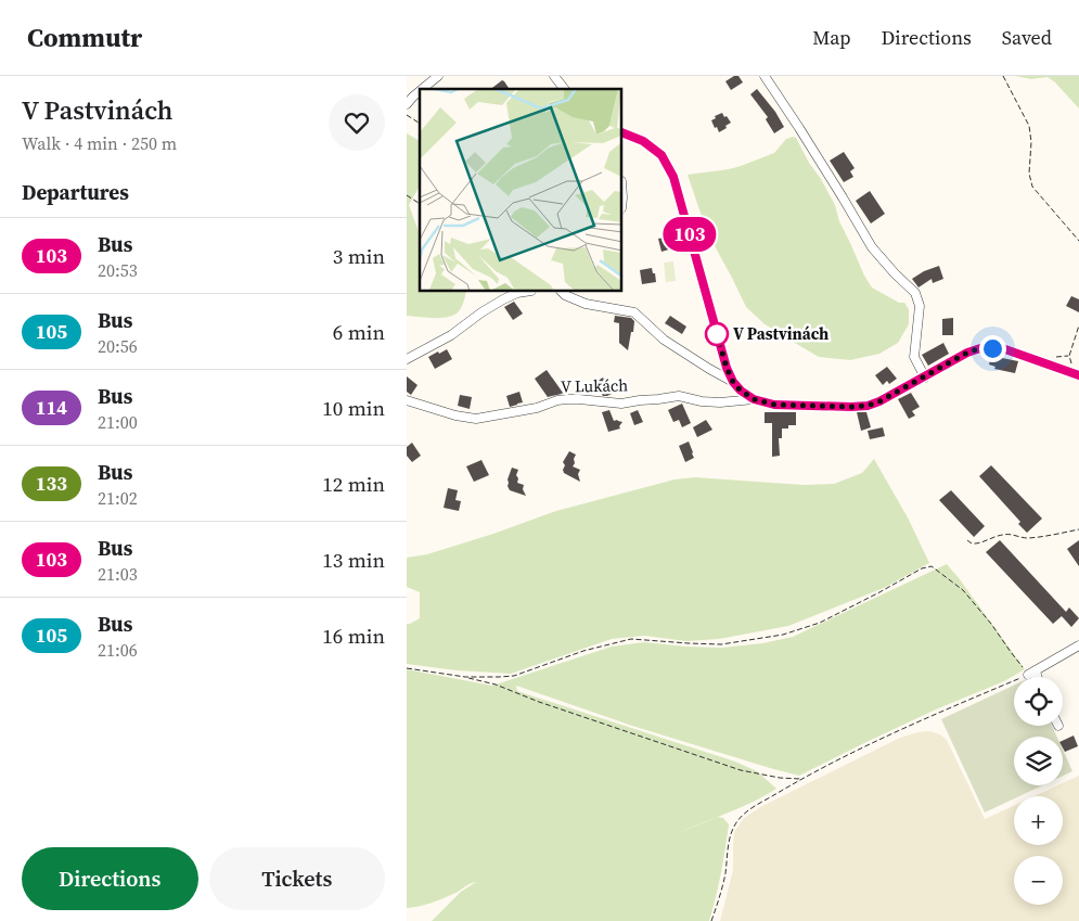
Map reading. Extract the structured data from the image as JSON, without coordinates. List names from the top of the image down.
{
  "streets": {
    "street": ["V Lukách"]
  },
  "places": ["V Pastvinách"],
  "lines": ["bus line 103"],
  "page": {
    "header": "Commutr",
    "nav": ["Map", "Directions", "Saved"],
    "heading": [
      ["V Pastvinách", "Walk · 4 min · 250 m"],
      "Departures"
    ],
    "on_map": "103",
    "list": [
      {
        "mark": "103",
        "name": "Bus",
        "note": "20:53",
        "value": "3 min"
      },
      {
        "mark": "105",
        "name": "Bus",
        "note": "20:56",
        "value": "6 min"
      },
      {
        "mark": "114",
        "name": "Bus",
        "note": "21:00",
        "value": "10 min"
      },
      {
        "mark": "133",
        "name": "Bus",
        "note": "21:02",
        "value": "12 min"
      },
      {
        "mark": "103",
        "name": "Bus",
        "note": "21:03",
        "value": "13 min"
      },
      {
        "mark": "105",
        "name": "Bus",
        "note": "21:06",
        "value": "16 min"
      }
    ],
    "map_buttons": ["+", "−"],
    "buttons": ["Directions", "Tickets"]
  }
}
